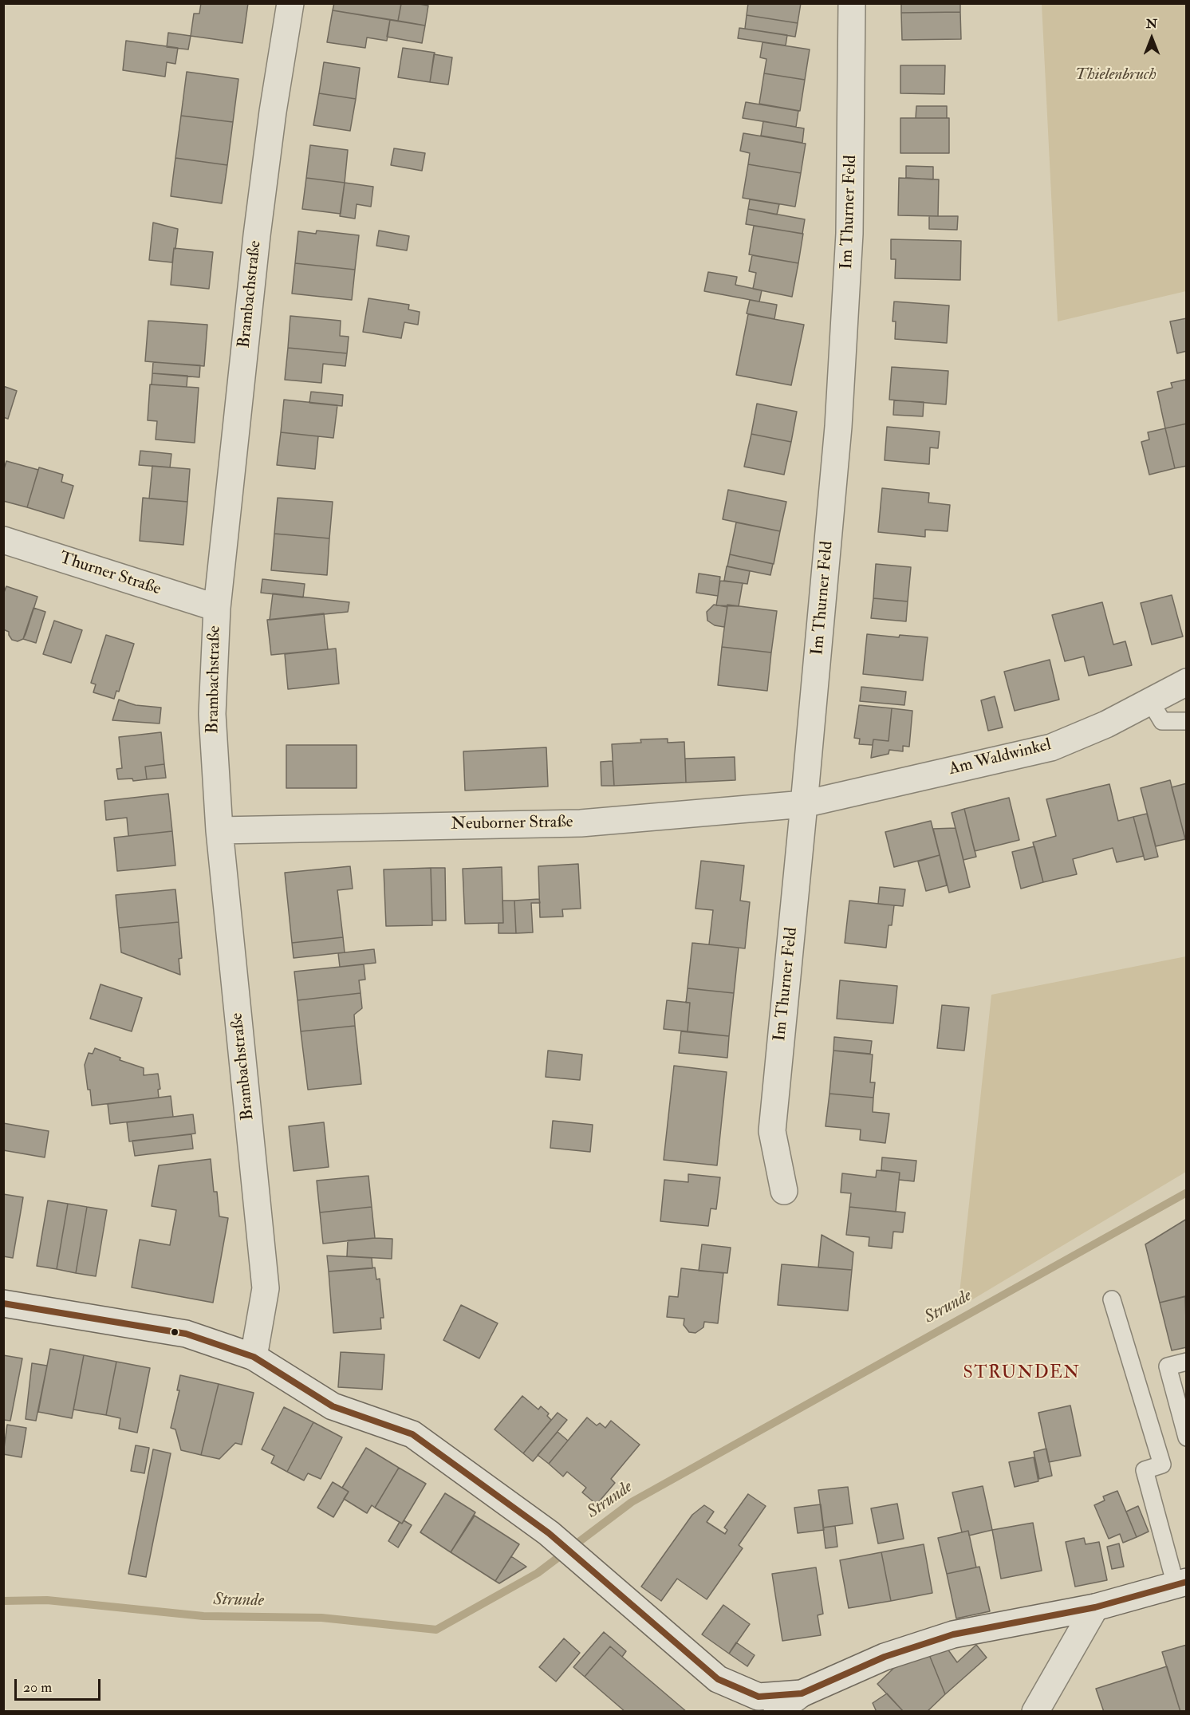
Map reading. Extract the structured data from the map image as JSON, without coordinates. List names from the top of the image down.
{
  "streets": {
    "street": [
      "Im Thurner Feld",
      "Brambachstraße",
      "Thurner Straße",
      "Am Waldwinkel",
      "Neuborner Straße"
    ]
  },
  "crossings": [
    ["Im Thurner Feld", "Am Waldwinkel"],
    ["Im Thurner Feld", "Neuborner Straße"],
    ["Brambachstraße", "Thurner Straße"],
    ["Brambachstraße", "Neuborner Straße"],
    ["Am Waldwinkel", "Neuborner Straße"]
  ],
  "districts": ["STRUNDEN"],
  "water": ["Strunde"],
  "parks": ["Thielenbruch"],
  "scale_bar": "20 m",
  "north": "top"
}
